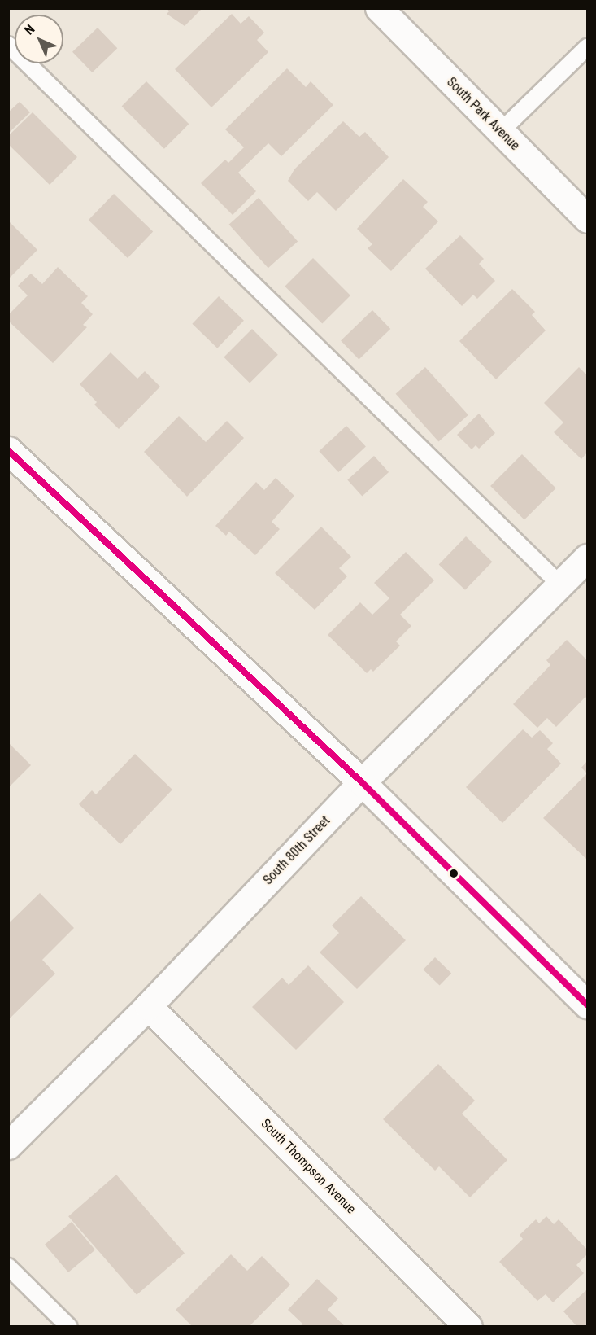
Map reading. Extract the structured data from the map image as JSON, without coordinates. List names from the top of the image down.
{
  "streets": {
    "street": ["South Park Avenue", "South 80th Street", "South Thompson Avenue"]
  },
  "crossings": [
    ["South 80th Street", "South Thompson Avenue"]
  ],
  "north": "top left"
}
